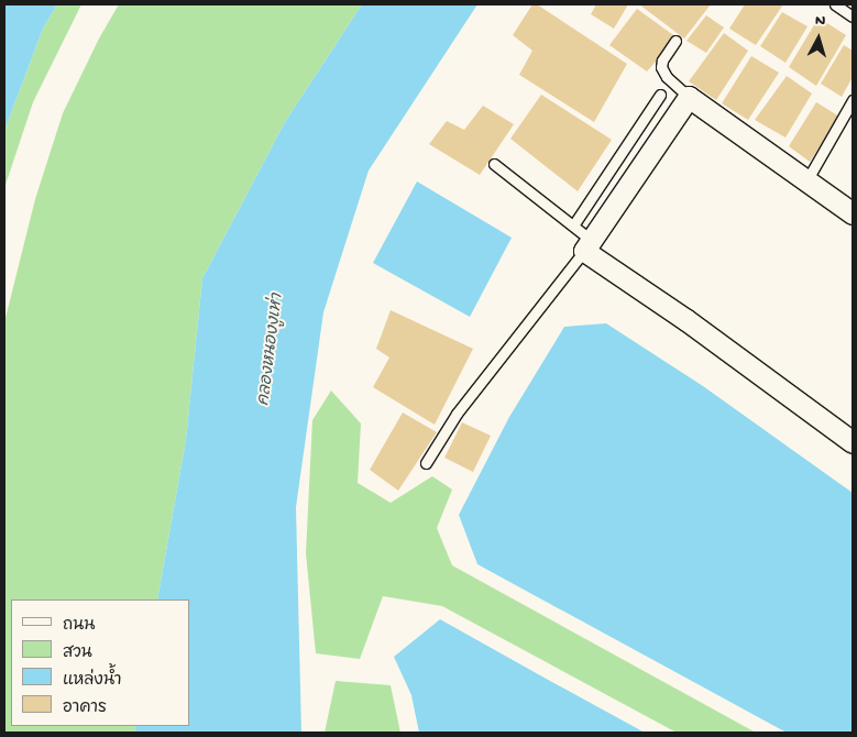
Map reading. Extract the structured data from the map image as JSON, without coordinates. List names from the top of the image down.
{
  "water": ["คลองหนองงูเห่า"],
  "legend": [
    "ถนน",
    "สวน",
    "แหล่งน้ำ",
    "อาคาร"
  ],
  "north": "top"
}
